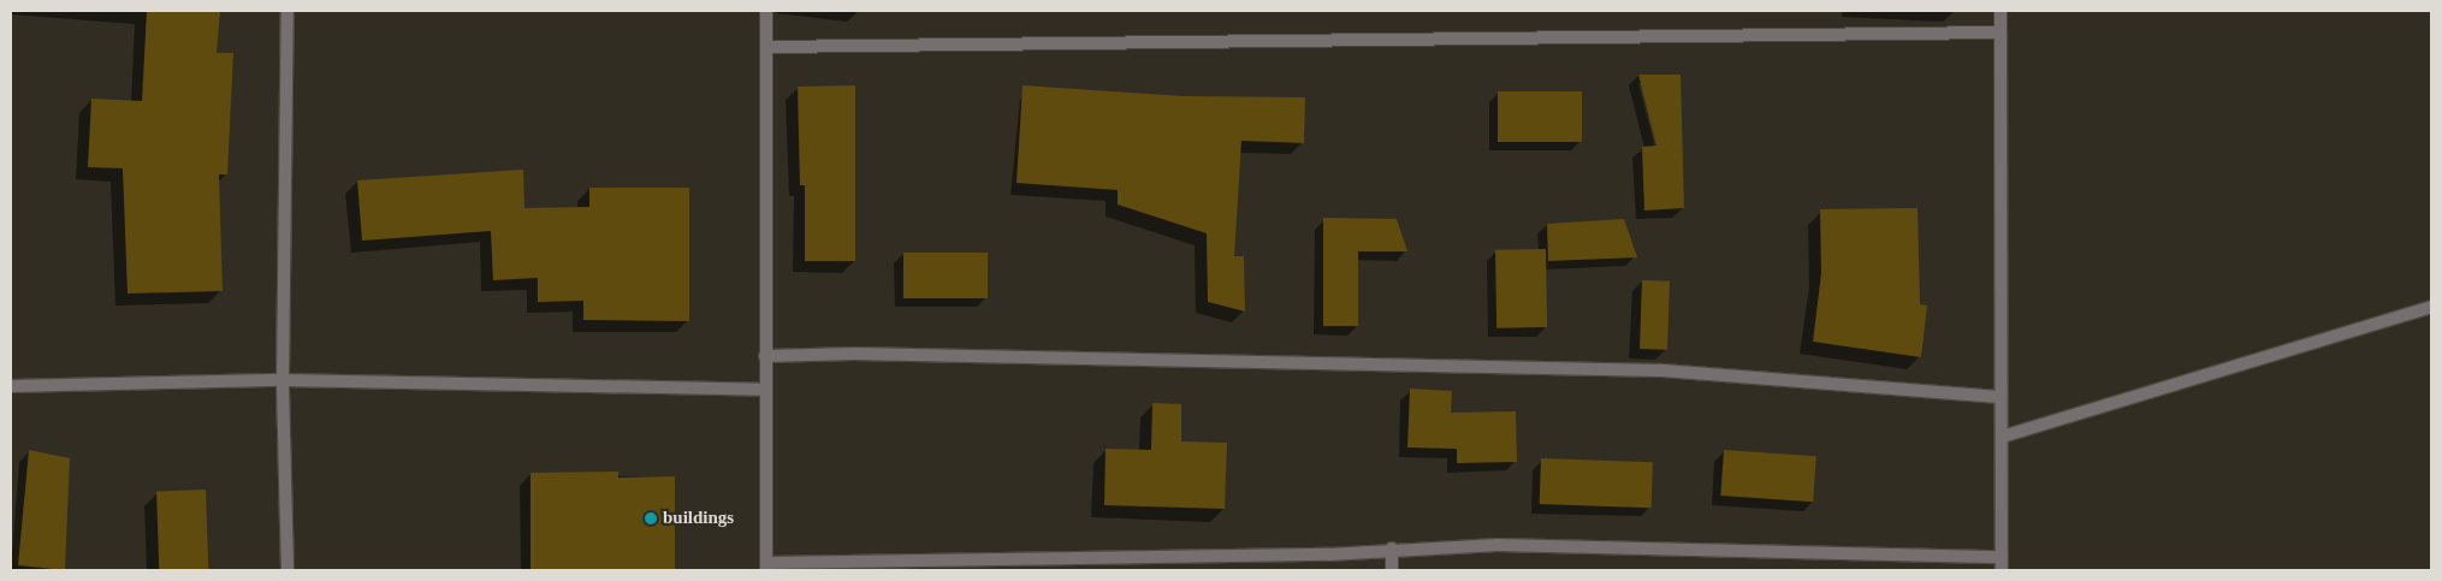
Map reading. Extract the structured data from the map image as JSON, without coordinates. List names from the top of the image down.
{
  "places": ["buildings"]
}
